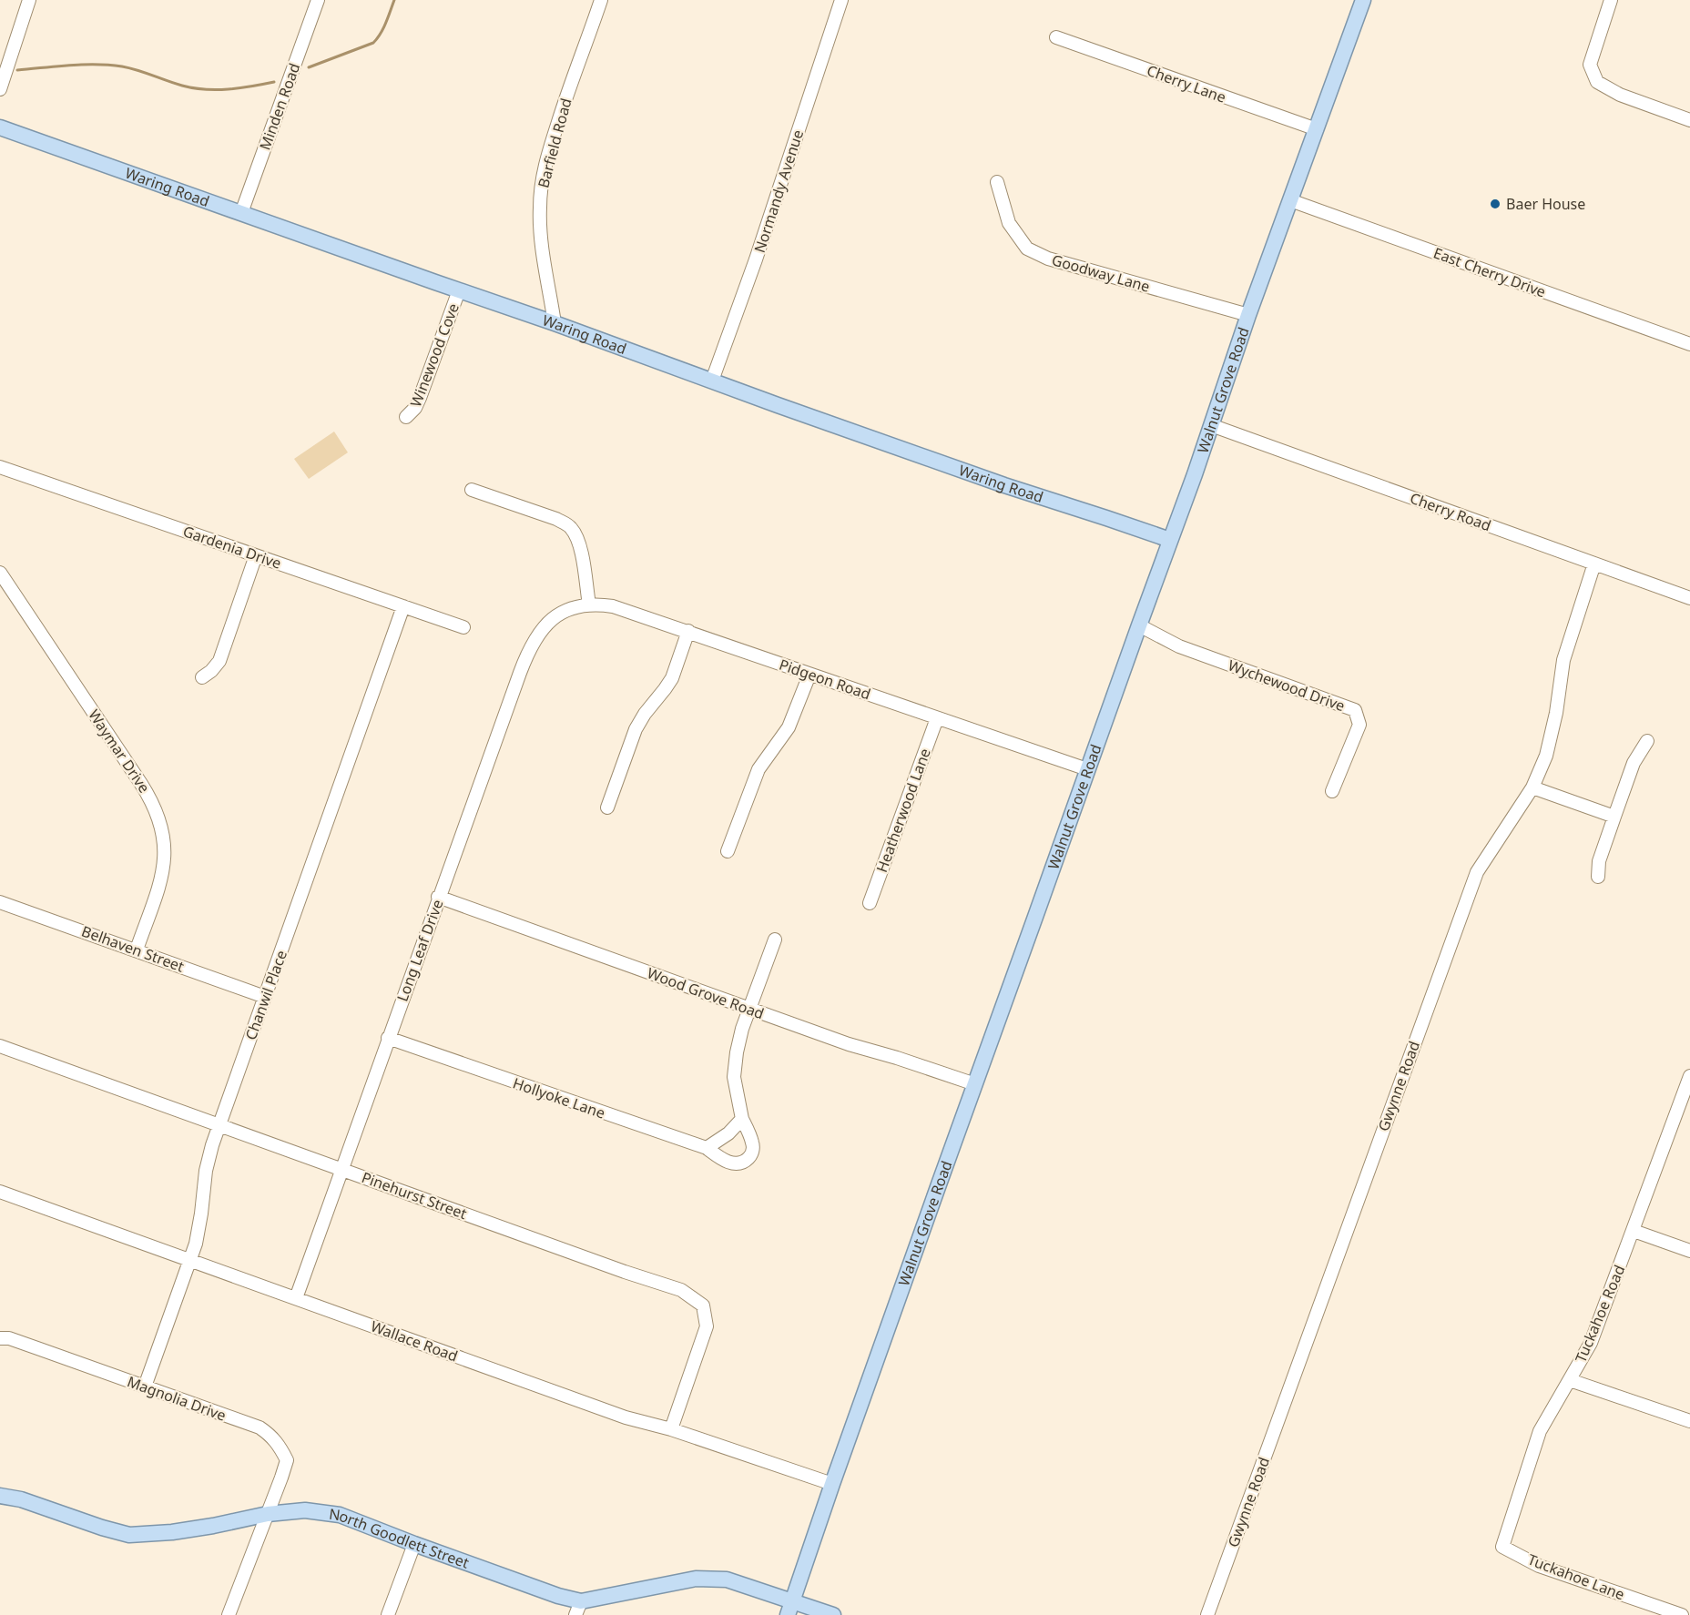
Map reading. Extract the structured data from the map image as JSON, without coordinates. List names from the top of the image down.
{
  "streets": {
    "main road": ["Waring Road", "Walnut Grove Road", "North Goodlett Street"],
    "street": [
      "Cherry Lane",
      "Minden Road",
      "Barfield Road",
      "Normandy Avenue",
      "East Cherry Drive",
      "Goodway Lane",
      "Winewood Cove",
      "Cherry Road",
      "Gardenia Drive",
      "Pidgeon Road",
      "Wychewood Drive",
      "Waymar Drive",
      "Heatherwood Lane",
      "Belhaven Street",
      "Long Leaf Drive",
      "Wood Grove Road",
      "Chanwil Place",
      "Gwynne Road",
      "Hollyoke Lane",
      "Pinehurst Street",
      "Tuckahoe Road",
      "Wallace Road",
      "Magnolia Drive",
      "Tuckahoe Lane"
    ]
  },
  "crossings": [
    ["Cherry Lane", "Walnut Grove Road"],
    ["Minden Road", "Waring Road"],
    ["Barfield Road", "Waring Road"],
    ["Waring Road", "Normandy Avenue"],
    ["Waring Road", "Winewood Cove"],
    ["Waring Road", "Walnut Grove Road"],
    ["East Cherry Drive", "Walnut Grove Road"],
    ["Goodway Lane", "Walnut Grove Road"],
    ["Walnut Grove Road", "Cherry Road"],
    ["Walnut Grove Road", "Pidgeon Road"],
    ["Walnut Grove Road", "Wychewood Drive"],
    ["Walnut Grove Road", "Wood Grove Road"],
    ["Walnut Grove Road", "Wallace Road"],
    ["Walnut Grove Road", "North Goodlett Street"],
    ["Cherry Road", "Gwynne Road"],
    ["Gardenia Drive", "Chanwil Place"],
    ["Pidgeon Road", "Heatherwood Lane"],
    ["Pidgeon Road", "Long Leaf Drive"],
    ["Waymar Drive", "Belhaven Street"],
    ["Belhaven Street", "Chanwil Place"],
    ["Long Leaf Drive", "Wood Grove Road"],
    ["Long Leaf Drive", "Hollyoke Lane"],
    ["Long Leaf Drive", "Pinehurst Street"],
    ["Long Leaf Drive", "Wallace Road"],
    ["Chanwil Place", "Pinehurst Street"],
    ["Chanwil Place", "Wallace Road"],
    ["Chanwil Place", "Magnolia Drive"],
    ["Pinehurst Street", "Wallace Road"],
    ["Tuckahoe Road", "Tuckahoe Lane"],
    ["Magnolia Drive", "North Goodlett Street"]
  ],
  "places": ["Baer House"]
}
